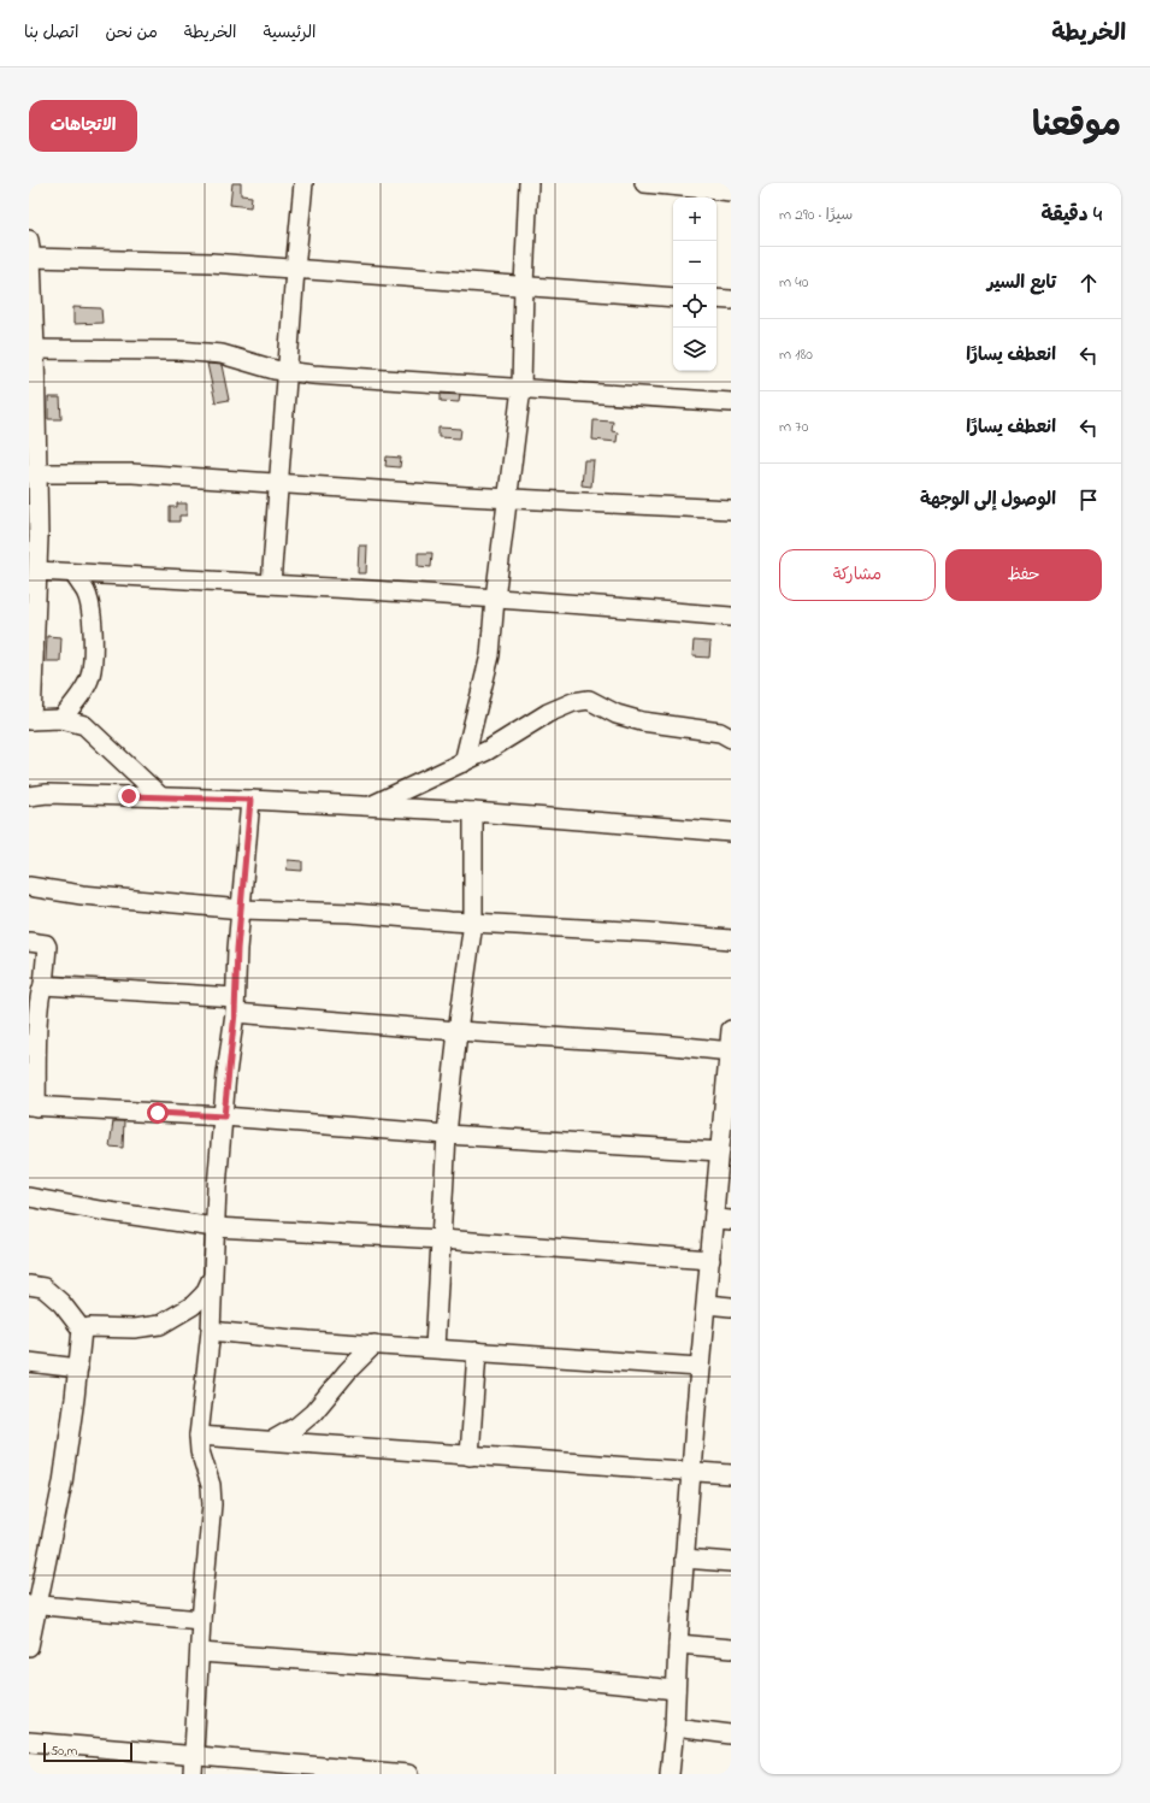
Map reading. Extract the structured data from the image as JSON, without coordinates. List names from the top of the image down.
{
  "scale_bar": "50 m",
  "page": {
    "header": "الخريطة",
    "nav": [
      "الرئيسية",
      "الخريطة",
      "من نحن",
      "اتصل بنا"
    ],
    "title": "موقعنا",
    "buttons": [
      "الاتجاهات",
      ["حفظ", "مشاركة"]
    ],
    "heading": ["4 دقيقة", "سيرًا · 290 m"],
    "map_buttons": ["+", "−"],
    "list": [
      ["تابع السير", "40 m"],
      ["انعطف يسارًا", "180 m"],
      ["انعطف يسارًا", "70 m"],
      "الوصول إلى الوجهة"
    ],
    "scale": "50 m"
  }
}
